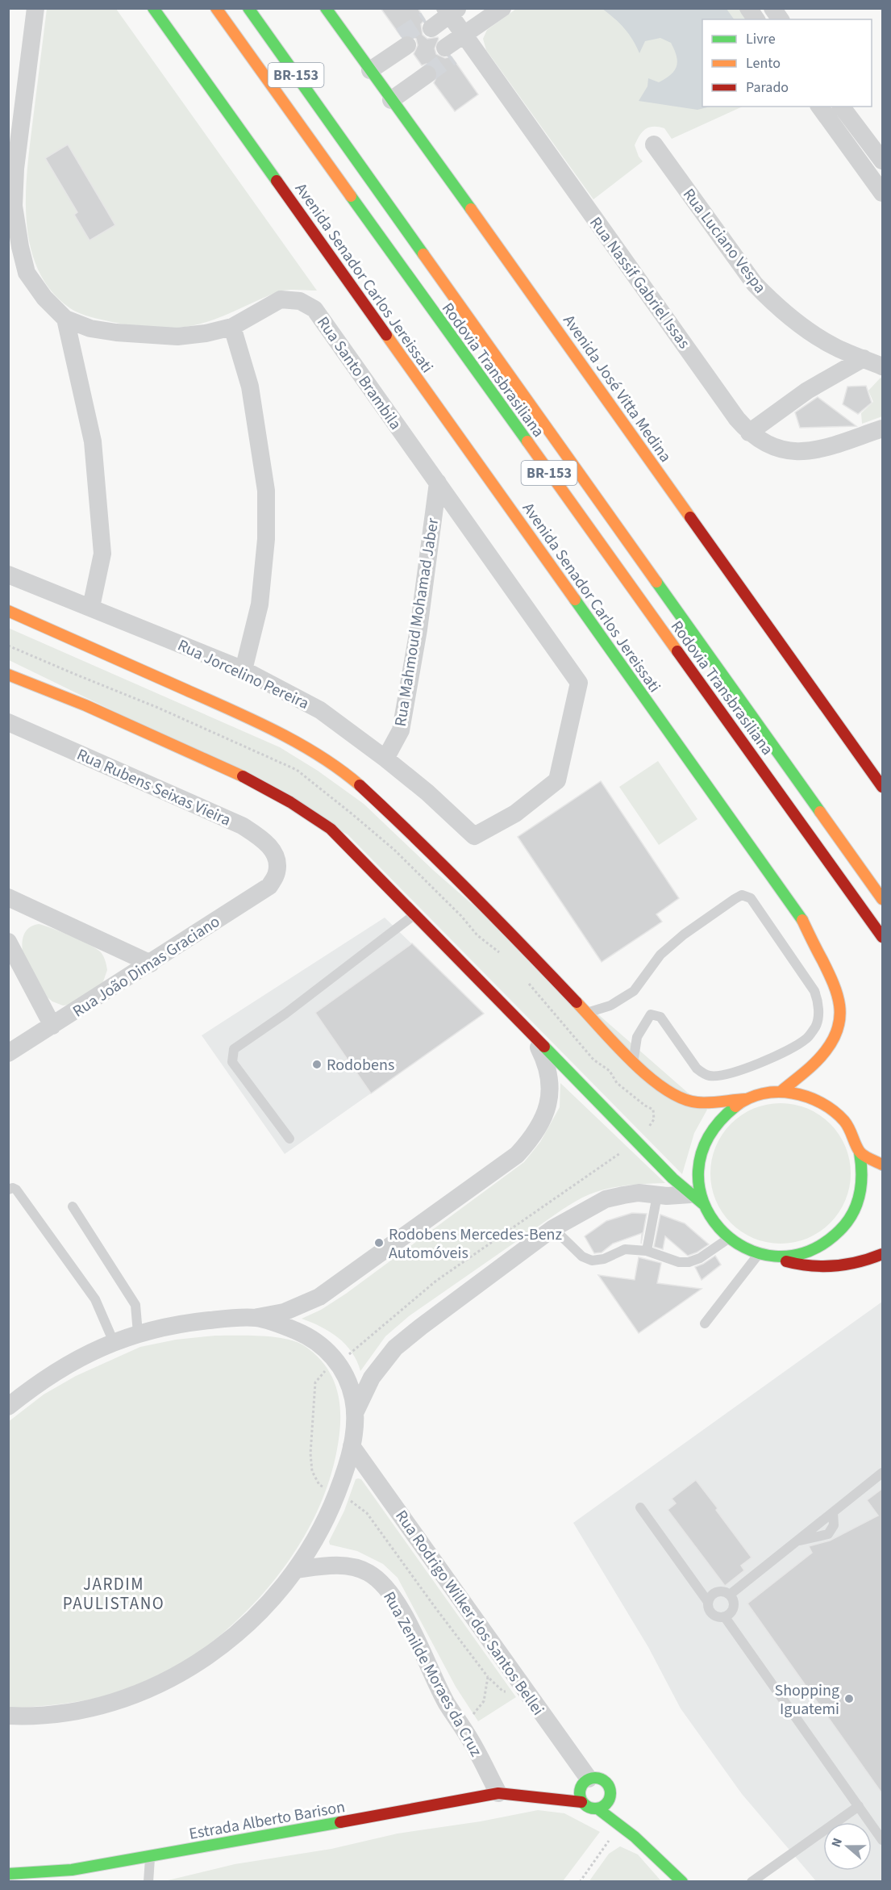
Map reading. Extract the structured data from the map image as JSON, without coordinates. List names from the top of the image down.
{
  "streets": {
    "main road": [
      "BR-153",
      "Avenida Senador Carlos Jereissati",
      "Rodovia Transbrasiliana",
      "Avenida José Vitta Medina",
      "Estrada Alberto Barison"
    ],
    "street": [
      "Rua Luciano Vespa",
      "Rua Nassif Gabriel Issas",
      "Rua Santo Brambila",
      "Rua Mahmoud Mohamad Jaber",
      "Rua Jorcelino Pereira",
      "Rua Rubens Seixas Vieira",
      "Rua João Dimas Graciano",
      "Rua Rodrigo Wilker dos Santos Bellei",
      "Rua Zenilde Moraes da Cruz"
    ]
  },
  "crossings": [
    ["Rua Santo Brambila", "Rua Mahmoud Mohamad Jaber"],
    ["Rua Santo Brambila", "Rua Jorcelino Pereira"],
    ["Rua Mahmoud Mohamad Jaber", "Rua Jorcelino Pereira"],
    ["Rua Rubens Seixas Vieira", "Rua João Dimas Graciano"],
    ["Rua Rodrigo Wilker dos Santos Bellei", "Estrada Alberto Barison"],
    ["Rua Zenilde Moraes da Cruz", "Estrada Alberto Barison"]
  ],
  "districts": ["JARDIM PAULISTANO"],
  "places": ["Rodobens", "Rodobens Mercedes-Benz Automóveis", "Shopping Iguatemi"],
  "legend": ["Livre", "Lento", "Parado"],
  "north": "left"
}
